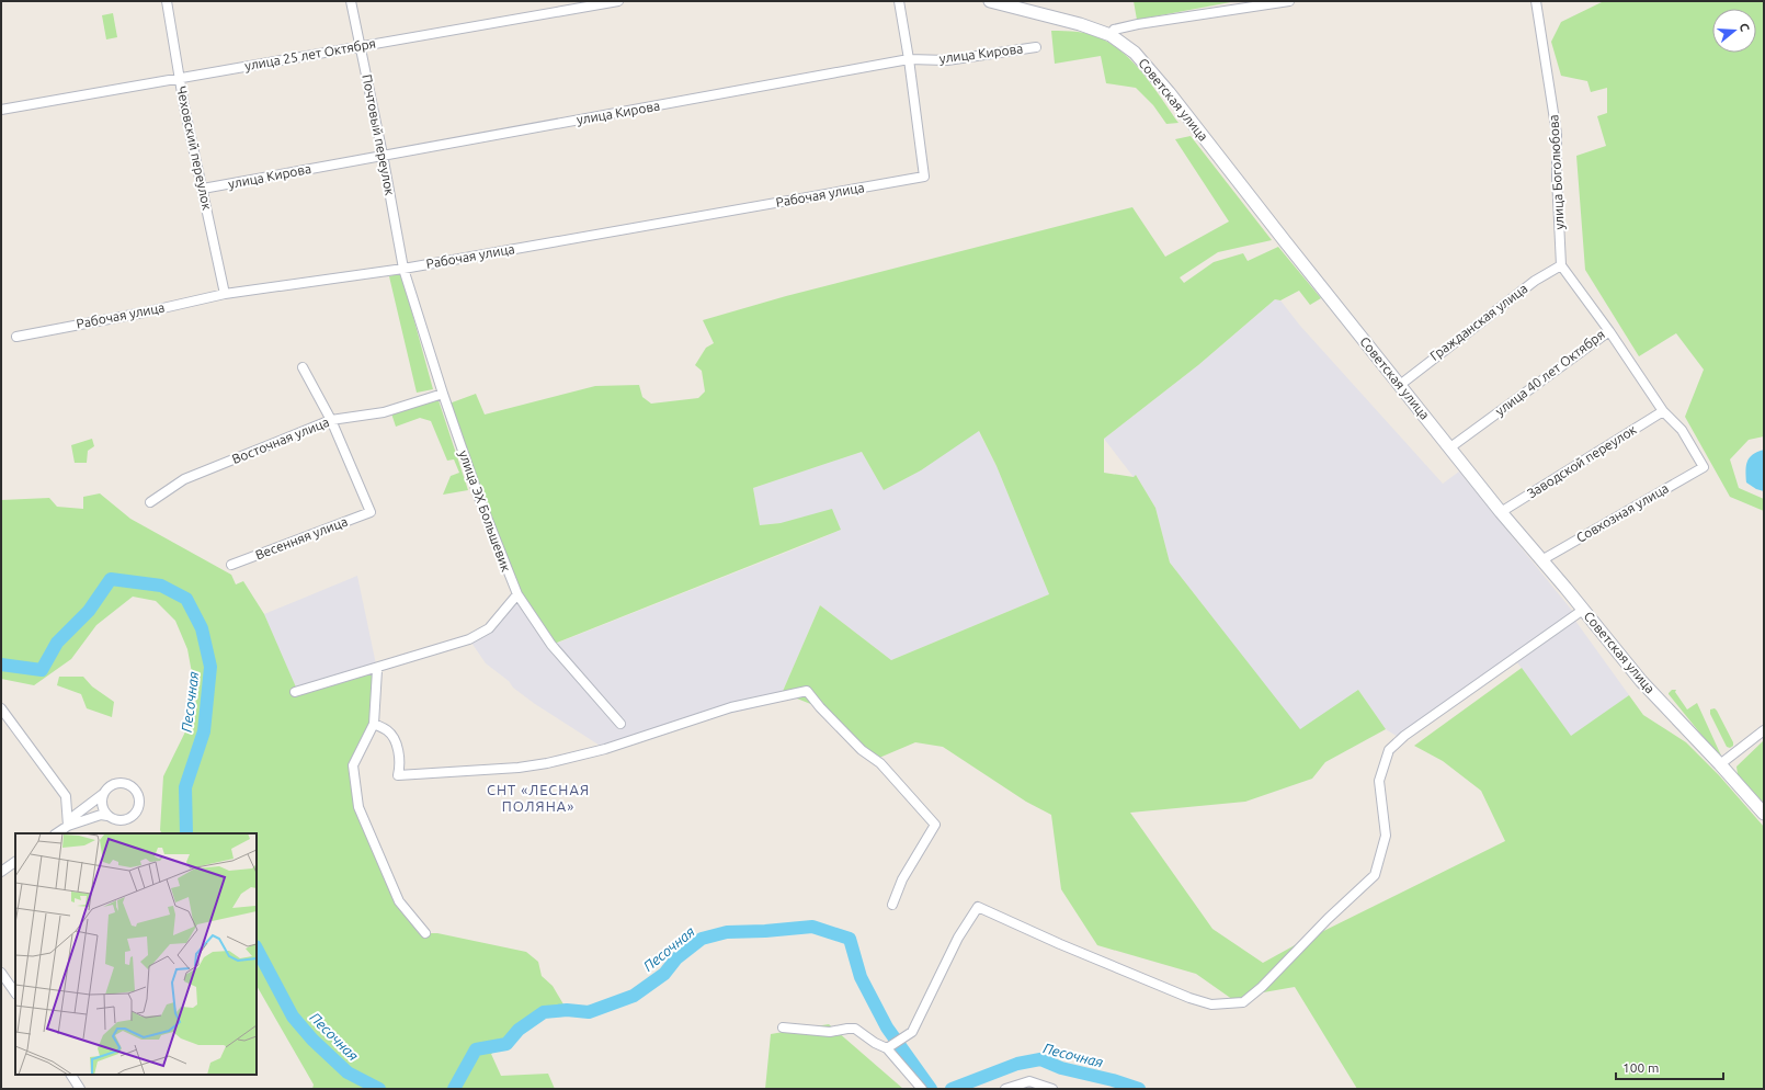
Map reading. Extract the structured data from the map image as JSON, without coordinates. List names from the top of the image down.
{
  "streets": {
    "main road": ["Советская улица"],
    "street": [
      "улица Кирова",
      "улица 25 лет Октября",
      "Почтовый переулок",
      "Чеховский переулок",
      "улица Боголюбова",
      "Рабочая улица",
      "Гражданская улица",
      "улица 40 лет Октября",
      "Восточная улица",
      "Заводской переулок",
      "улица ЭХ Большевик",
      "Совхозная улица",
      "Весенняя улица"
    ]
  },
  "crossings": [
    ["улица Кирова", "Почтовый переулок"],
    ["улица Кирова", "Чеховский переулок"],
    ["улица Кирова", "Рабочая улица"],
    ["улица 25 лет Октября", "Почтовый переулок"],
    ["улица 25 лет Октября", "Чеховский переулок"],
    ["Советская улица", "Гражданская улица"],
    ["Советская улица", "улица 40 лет Октября"],
    ["Советская улица", "Заводской переулок"],
    ["Советская улица", "Совхозная улица"],
    ["Почтовый переулок", "Рабочая улица"],
    ["Почтовый переулок", "улица ЭХ Большевик"],
    ["Чеховский переулок", "Рабочая улица"],
    ["улица Боголюбова", "Гражданская улица"],
    ["улица Боголюбова", "улица 40 лет Октября"],
    ["Рабочая улица", "улица ЭХ Большевик"],
    ["Гражданская улица", "улица 40 лет Октября"],
    ["Восточная улица", "улица ЭХ Большевик"],
    ["Восточная улица", "Весенняя улица"],
    ["Заводской переулок", "Совхозная улица"]
  ],
  "districts": ["СНТ «ЛЕСНАЯ ПОЛЯНА»"],
  "water": ["Песочная"],
  "scale_bar": "100 m",
  "north": "right"
}
